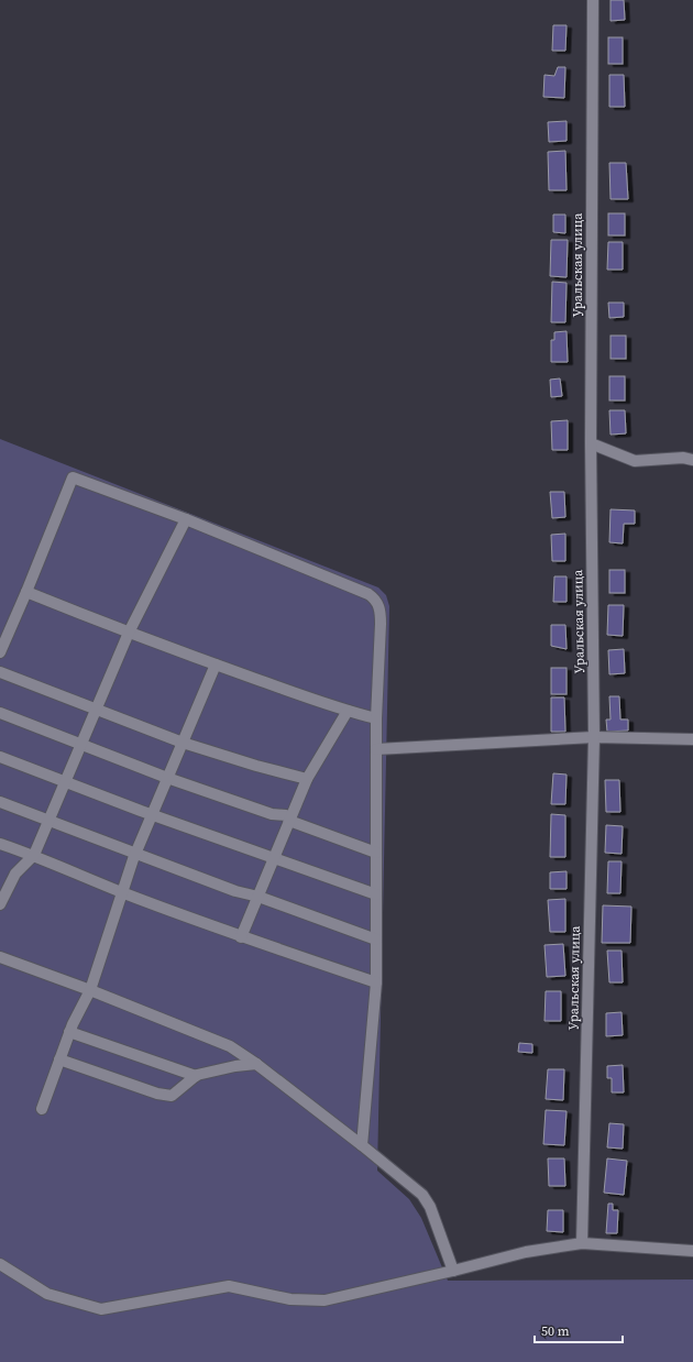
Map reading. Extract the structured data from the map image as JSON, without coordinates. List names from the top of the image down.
{
  "streets": {
    "street": ["Уральская улица"]
  },
  "scale_bar": "50 m"
}
